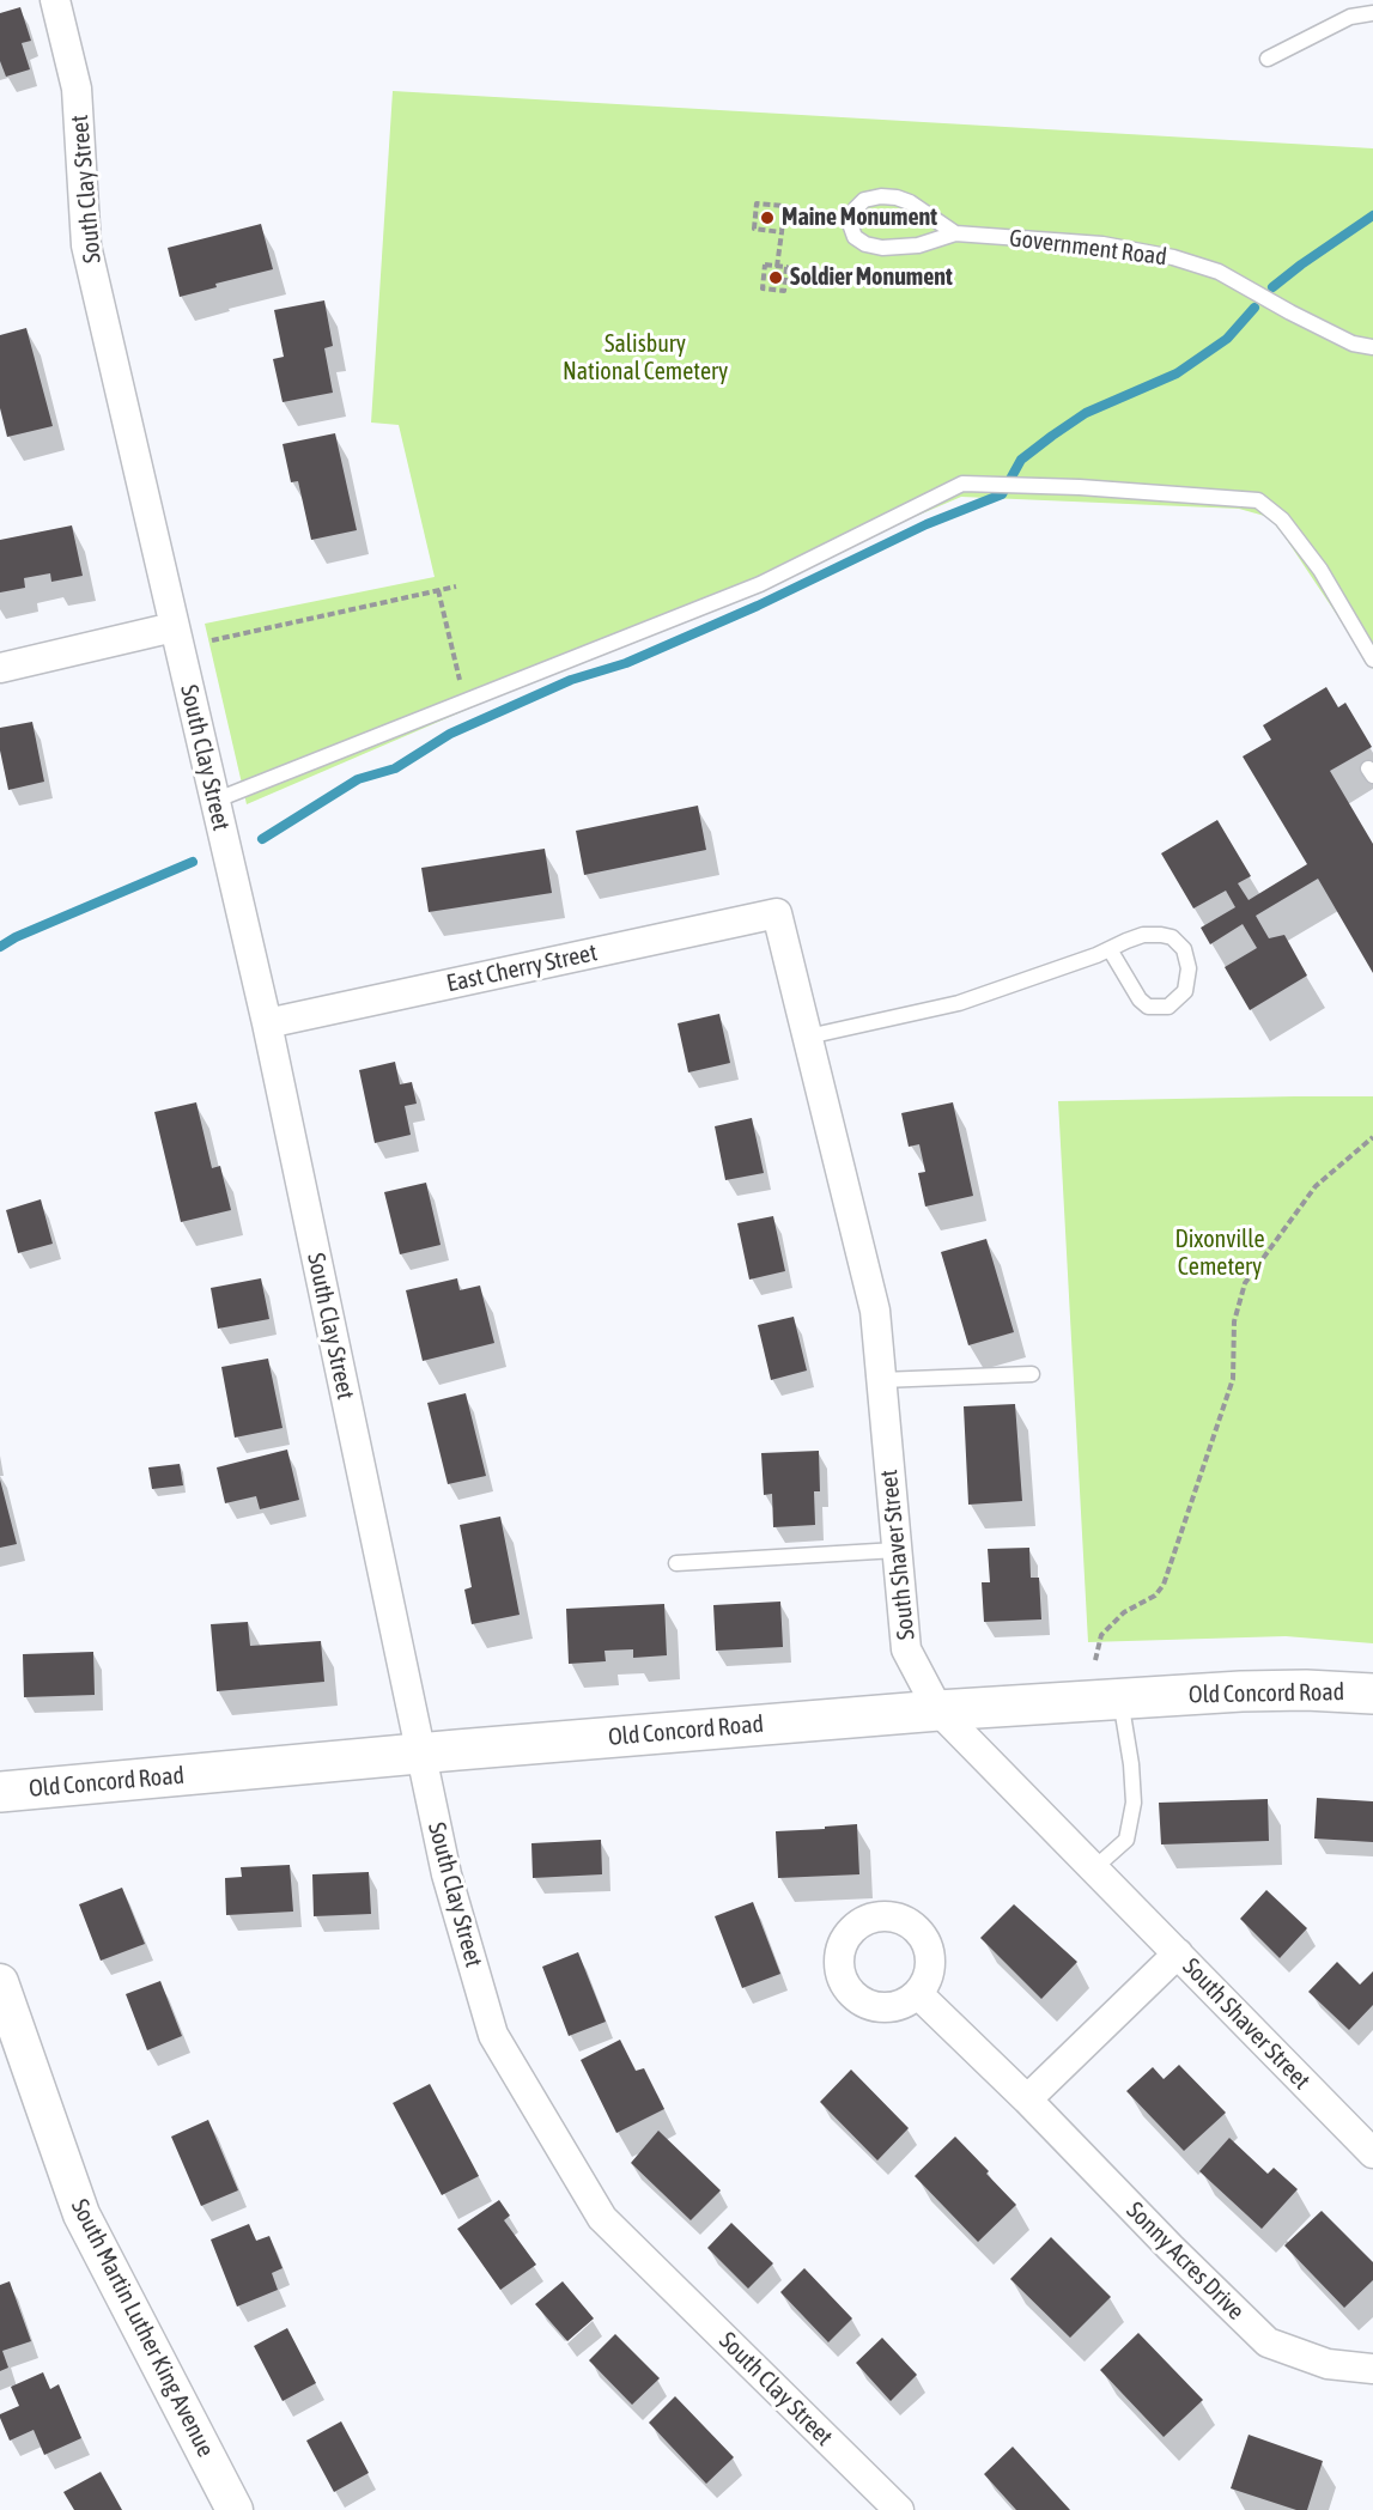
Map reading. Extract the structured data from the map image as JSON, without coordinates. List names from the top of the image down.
{
  "streets": {
    "main road": ["Old Concord Road"],
    "street": [
      "South Clay Street",
      "East Cherry Street",
      "South Shaver Street",
      "Sonny Acres Drive",
      "South Martin Luther King Avenue"
    ],
    "lane": ["Government Road"]
  },
  "crossings": [
    ["South Clay Street", "East Cherry Street"],
    ["South Clay Street", "Old Concord Road"],
    ["East Cherry Street", "South Shaver Street"],
    ["South Shaver Street", "Old Concord Road"]
  ],
  "parks": ["Salisbury National Cemetery", "Dixonville Cemetery"],
  "places": ["Maine Monument", "Soldier Monument"]
}
